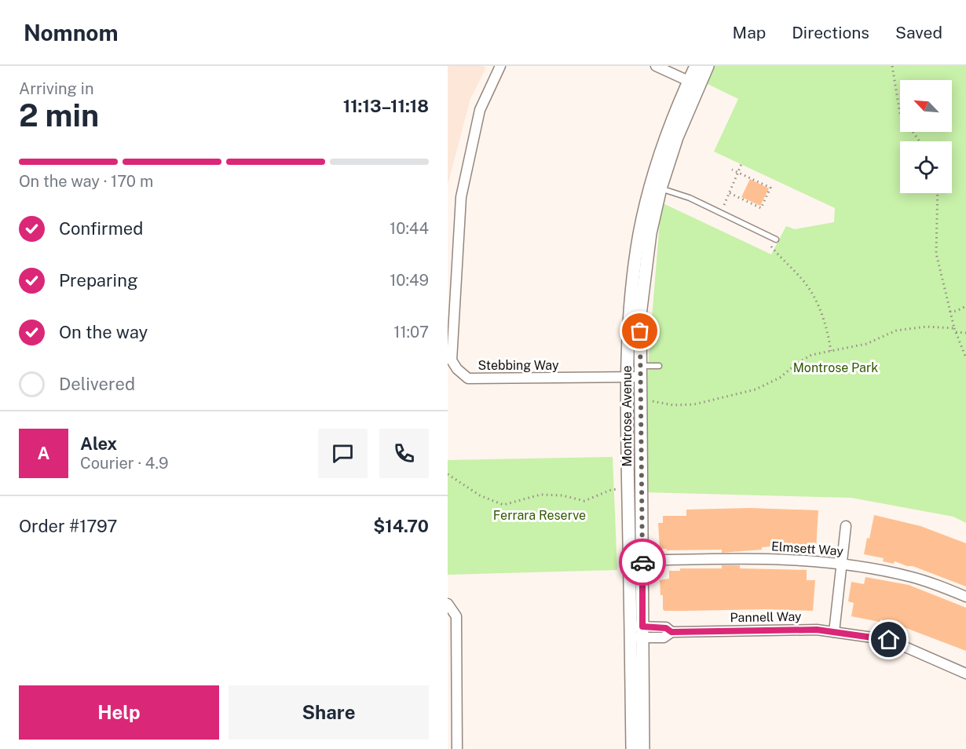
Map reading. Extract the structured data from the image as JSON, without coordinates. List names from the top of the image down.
{
  "streets": {
    "street": [
      "Stebbing Way",
      "Montrose Avenue",
      "Elmsett Way",
      "Pannell Way"
    ]
  },
  "crossings": [
    ["Stebbing Way", "Montrose Avenue"],
    ["Montrose Avenue", "Elmsett Way"],
    ["Montrose Avenue", "Pannell Way"]
  ],
  "parks": ["Montrose Park", "Ferrara Reserve"],
  "north": "top left",
  "page": {
    "header": "Nomnom",
    "nav": ["Map", "Directions", "Saved"],
    "heading": ["2 min", "Arriving in", "11:13–11:18"],
    "panel": [
      "Alex",
      "Courier · 4.9",
      "Order #1797",
      "$14.70"
    ],
    "bar": "On the way · 170 m",
    "list": [
      ["Confirmed", "10:44"],
      ["Preparing", "10:49"],
      ["On the way", "11:07"],
      "Delivered"
    ],
    "round": "A",
    "buttons": ["Help", "Share"]
  }
}
